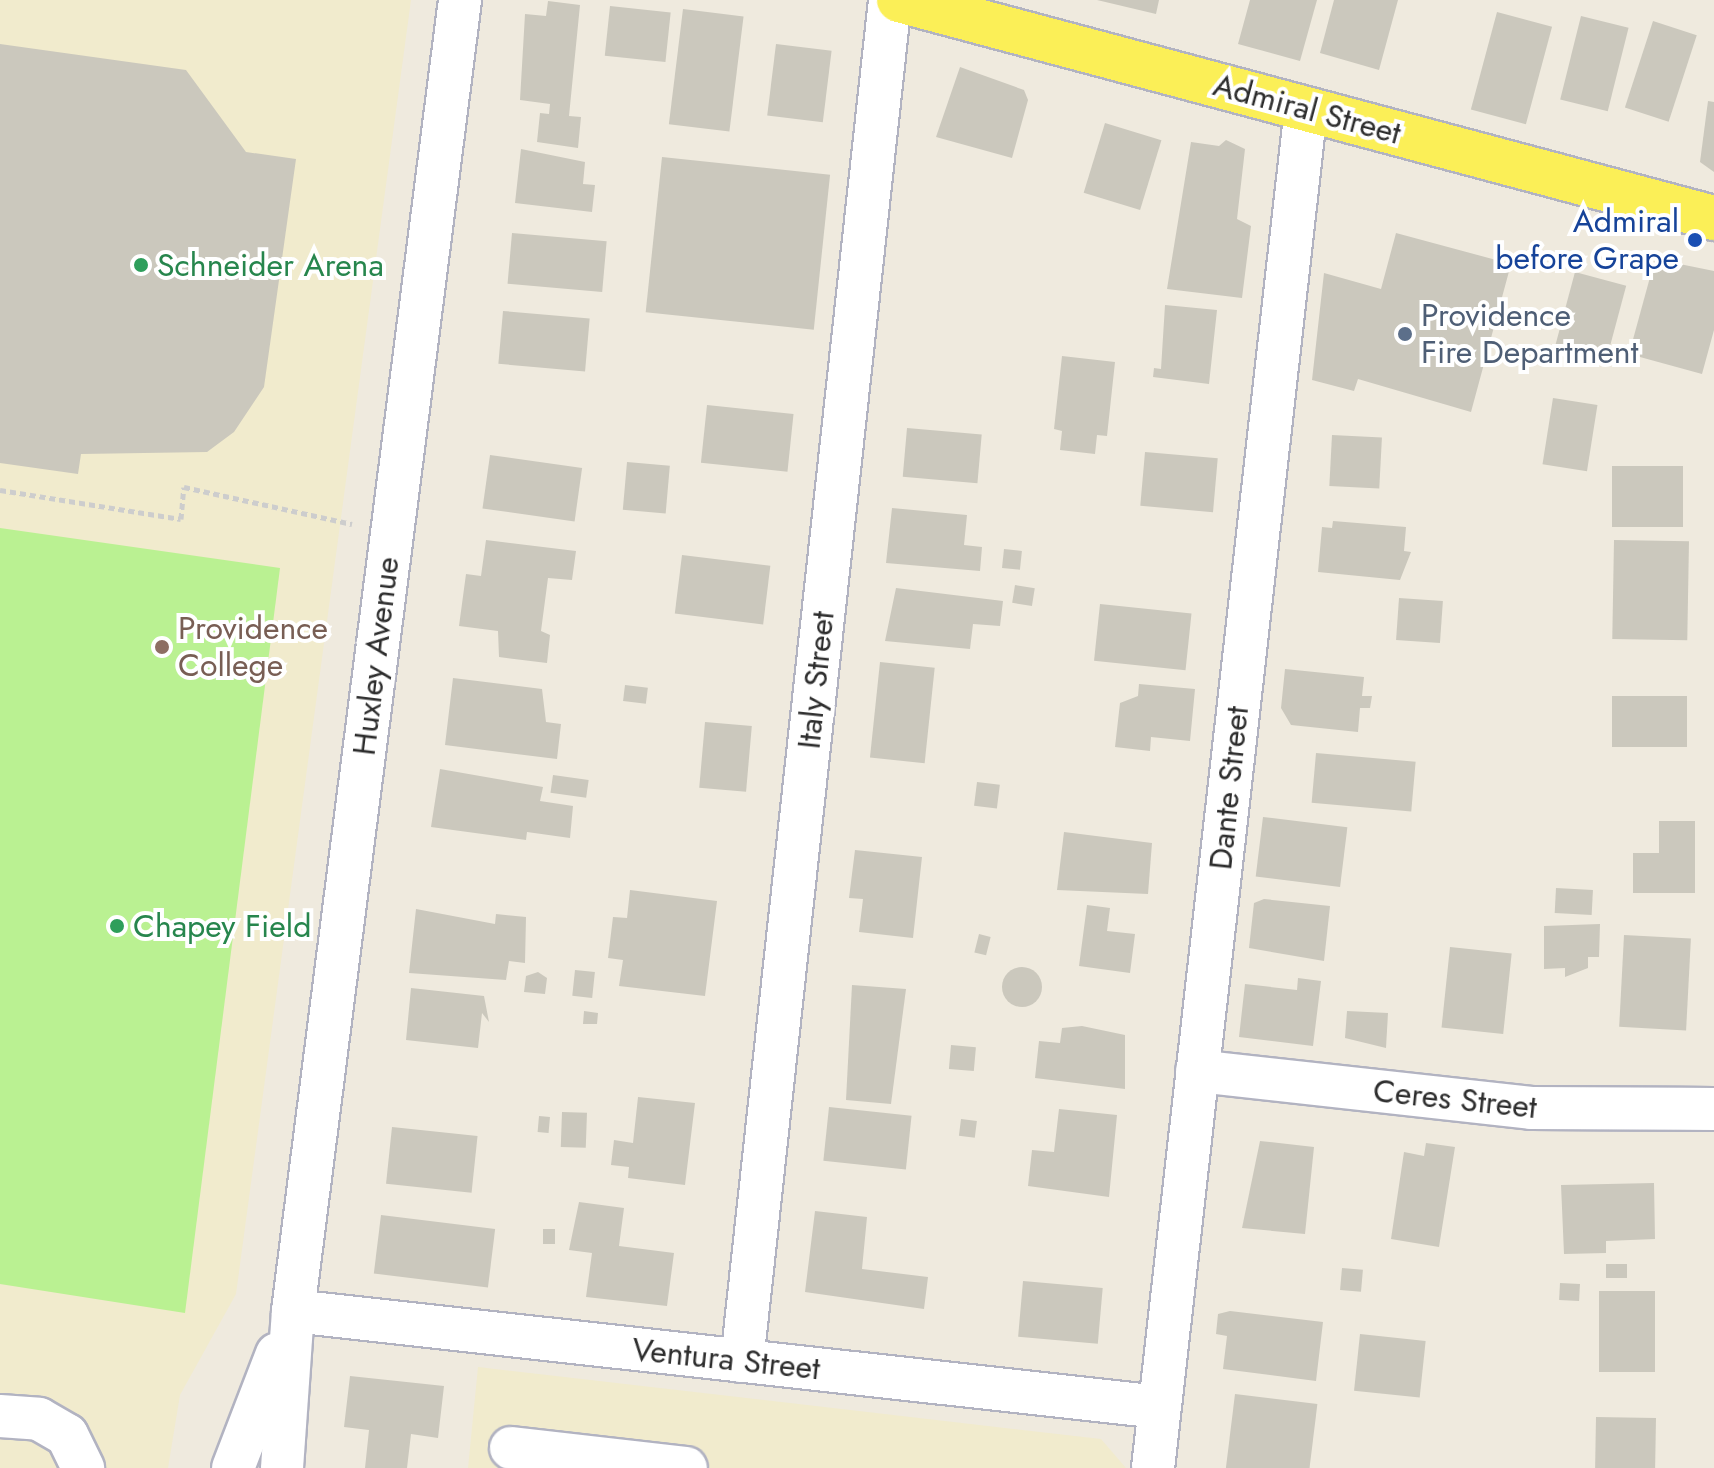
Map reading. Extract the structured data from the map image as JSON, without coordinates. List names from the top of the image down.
{
  "streets": {
    "main road": ["Admiral Street"],
    "street": [
      "Huxley Avenue",
      "Italy Street",
      "Dante Street",
      "Ceres Street",
      "Ventura Street"
    ]
  },
  "crossings": [
    ["Admiral Street", "Dante Street"],
    ["Huxley Avenue", "Ventura Street"],
    ["Italy Street", "Ventura Street"],
    ["Dante Street", "Ceres Street"],
    ["Dante Street", "Ventura Street"]
  ],
  "places": [
    "Admiral before Grape",
    "Schneider Arena",
    "Providence Fire Department",
    "Providence College",
    "Chapey Field"
  ]
}
